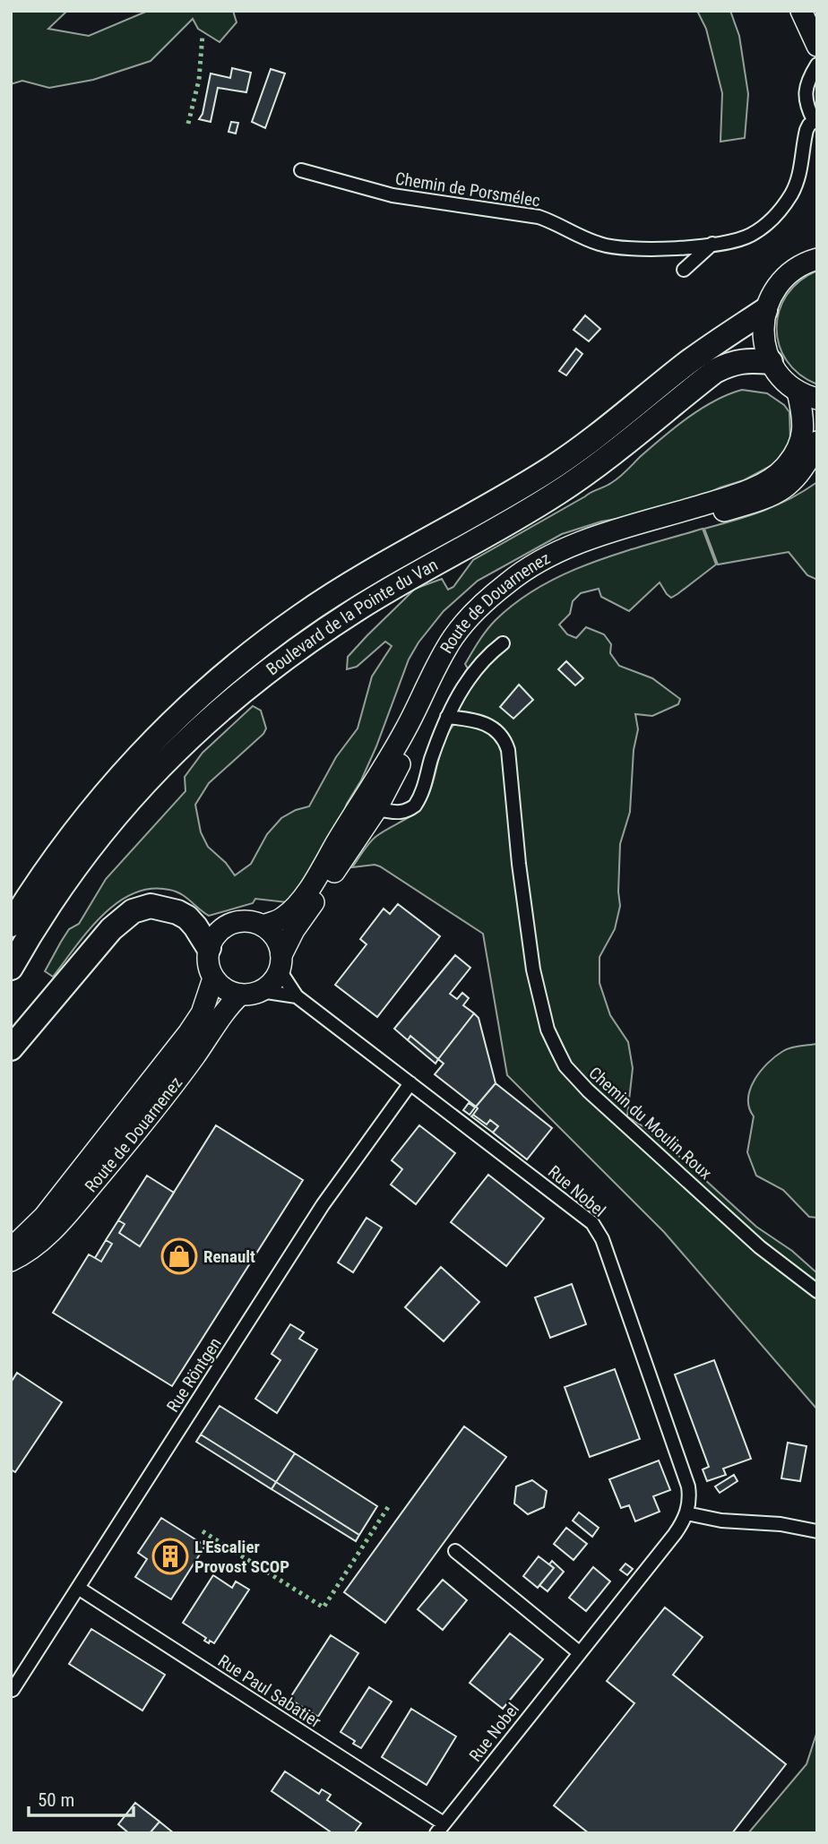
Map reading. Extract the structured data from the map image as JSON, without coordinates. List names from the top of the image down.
{
  "streets": {
    "highway": ["Boulevard de la Pointe du Van"],
    "main road": ["Route de Douarnenez"],
    "street": [
      "Chemin de Porsmélec",
      "Chemin du Moulin Roux",
      "Rue Nobel",
      "Rue Röntgen",
      "Rue Paul Sabatier"
    ]
  },
  "crossings": [
    ["Route de Douarnenez", "Rue Nobel"],
    ["Rue Nobel", "Rue Röntgen"],
    ["Rue Nobel", "Rue Paul Sabatier"],
    ["Rue Röntgen", "Rue Paul Sabatier"]
  ],
  "places": {
    "shop": ["Renault"],
    "building": ["L'Escalier Provost SCOP"]
  },
  "scale_bar": "50 m"
}
